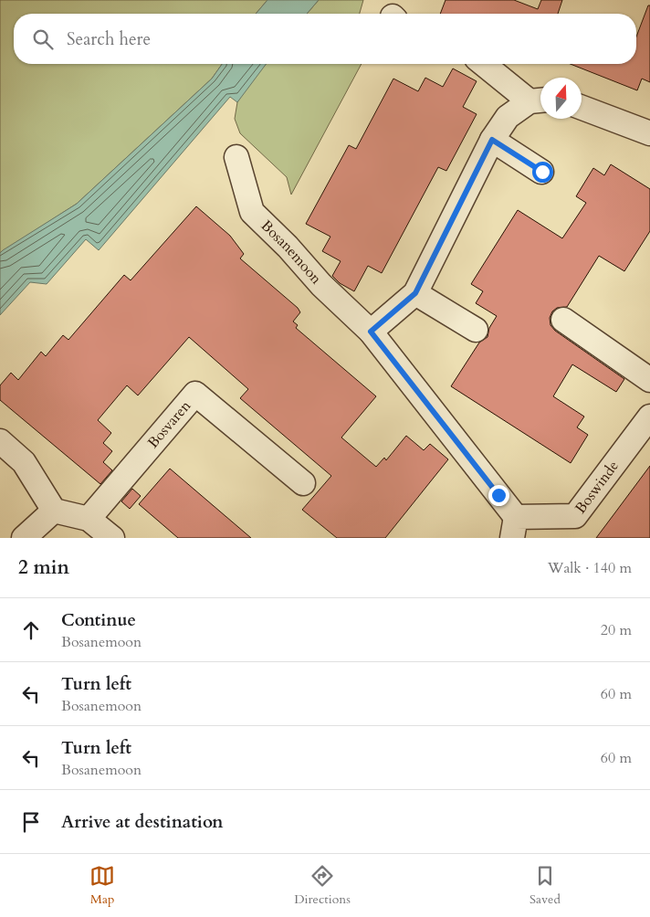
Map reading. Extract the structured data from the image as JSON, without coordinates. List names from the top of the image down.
{
  "streets": {
    "street": ["Bosanemoon", "Bosvaren", "Boswinde"]
  },
  "crossings": [
    ["Bosanemoon", "Boswinde"]
  ],
  "north": "top",
  "page": {
    "search": "Search here",
    "heading": ["2 min", "Walk · 140 m"],
    "list": [
      ["Continue", "Bosanemoon", "20 m"],
      ["Turn left", "Bosanemoon", "60 m"],
      ["Turn left", "Bosanemoon", "60 m"],
      "Arrive at destination"
    ],
    "nav": ["Map", "Directions", "Saved"]
  }
}
